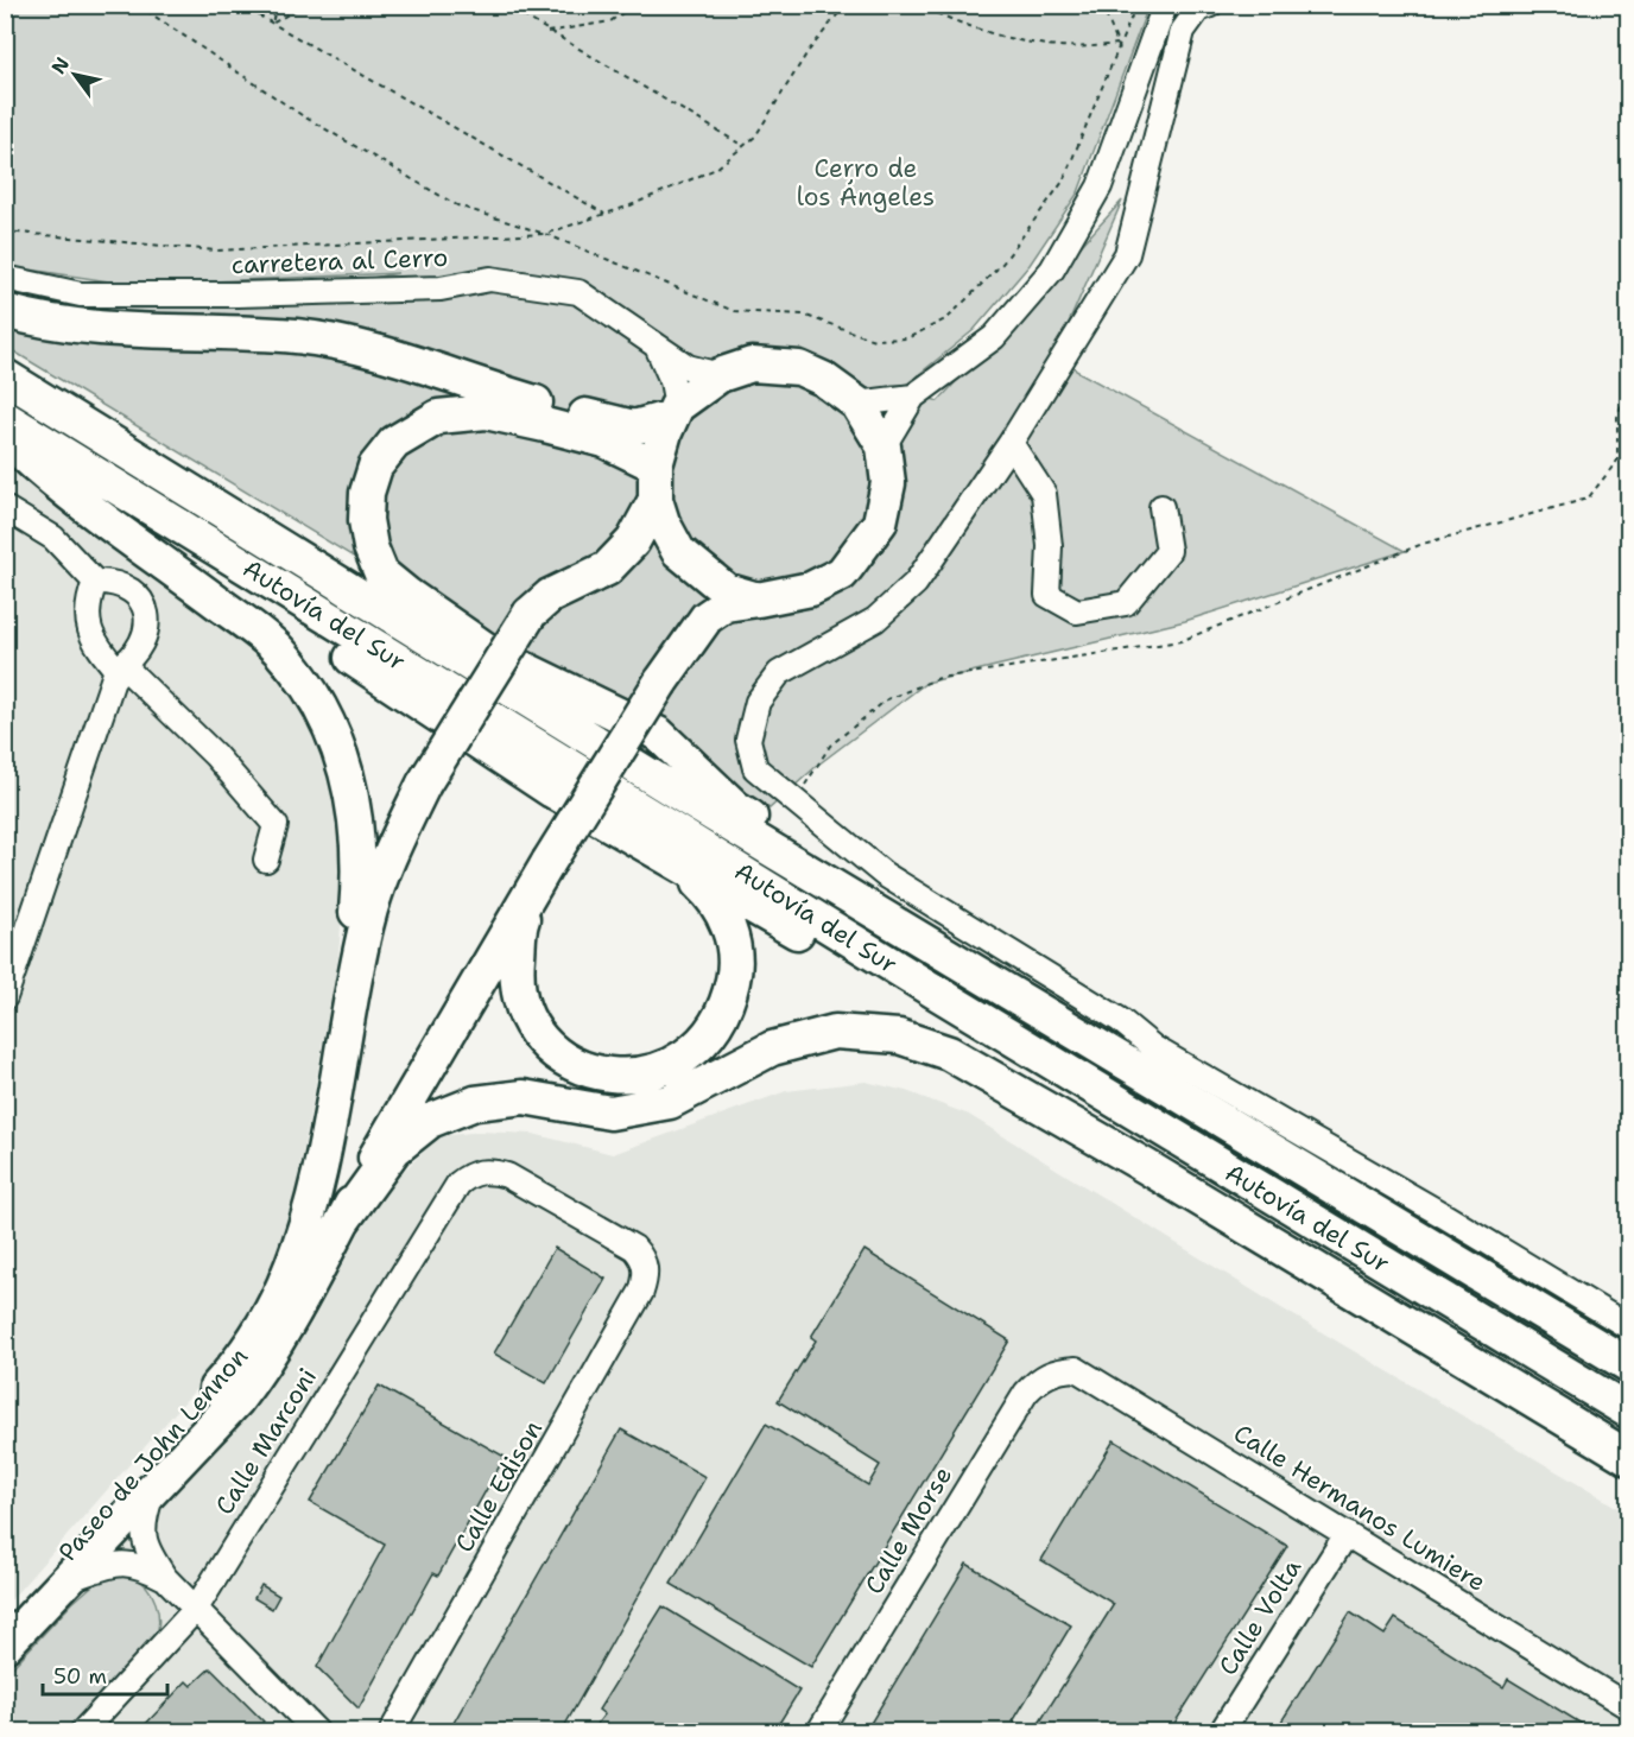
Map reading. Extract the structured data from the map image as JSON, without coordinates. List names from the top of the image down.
{
  "streets": {
    "highway": ["Autovía del Sur", "Paseo de John Lennon"],
    "street": [
      "carretera al Cerro",
      "Calle Marconi",
      "Calle Edison",
      "Calle Hermanos Lumiere",
      "Calle Morse",
      "Calle Volta"
    ]
  },
  "crossings": [
    ["Calle Marconi", "Calle Edison"],
    ["Calle Hermanos Lumiere", "Calle Morse"],
    ["Calle Hermanos Lumiere", "Calle Volta"]
  ],
  "parks": ["Cerro de los Ángeles"],
  "scale_bar": "50 m",
  "north": "top left"
}
